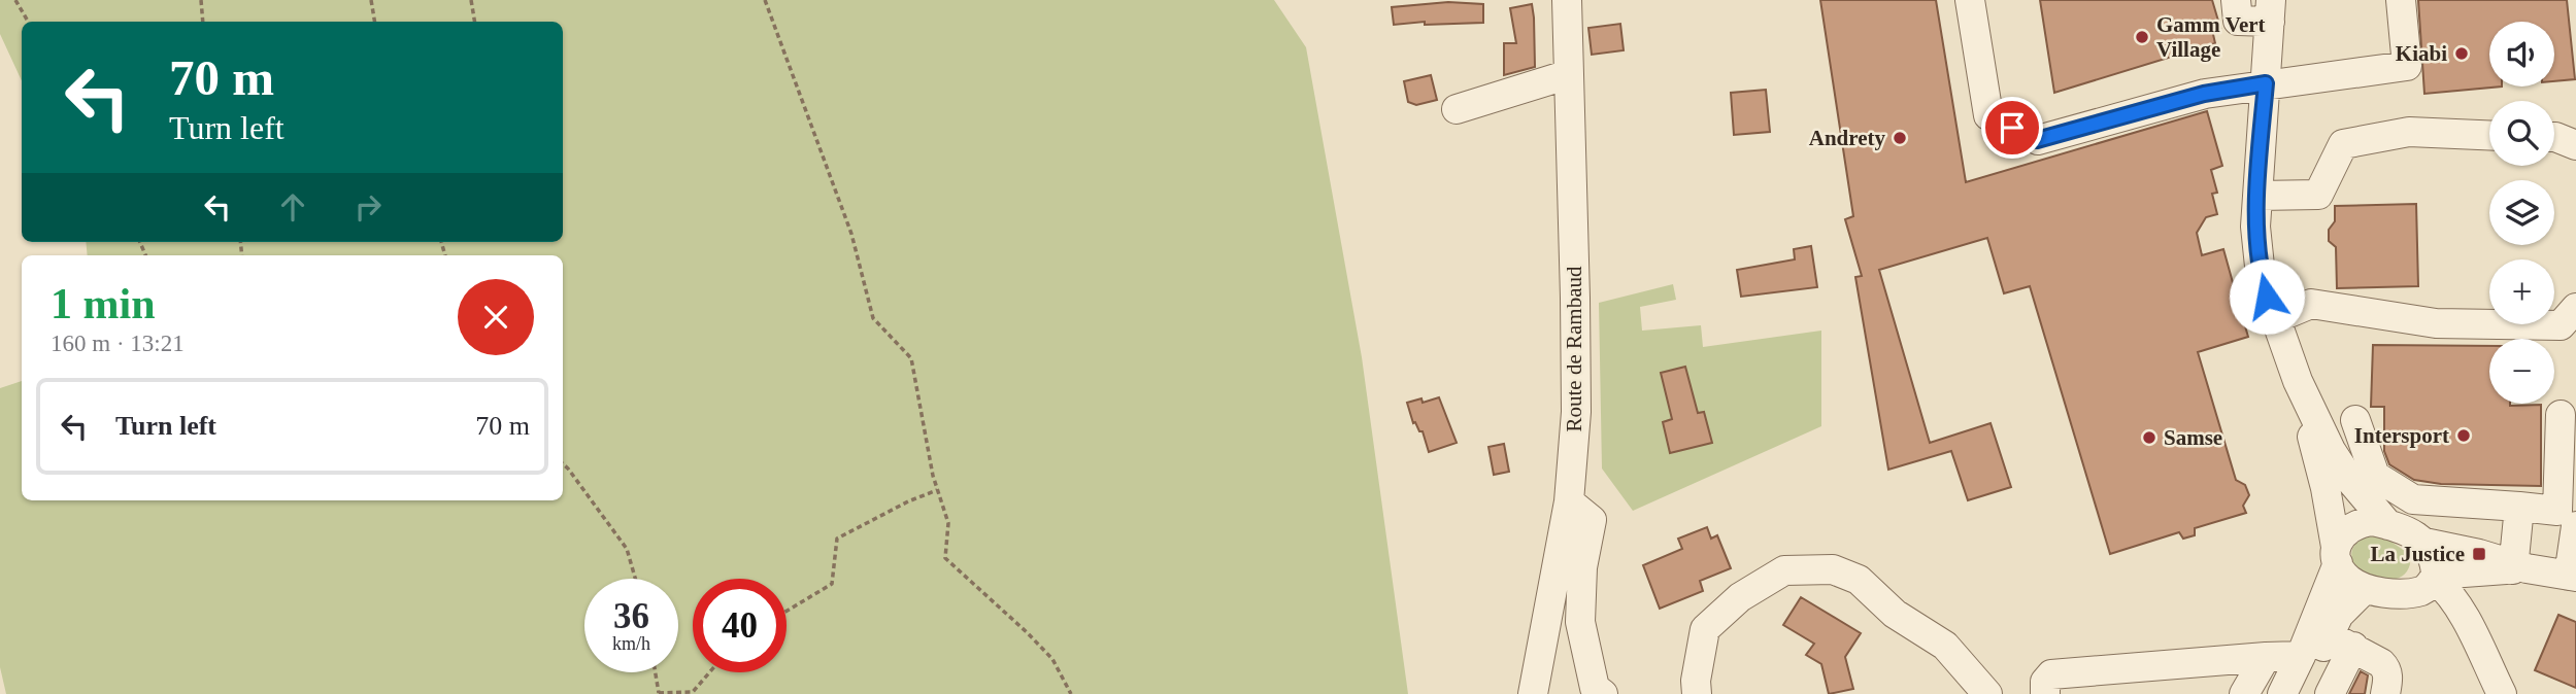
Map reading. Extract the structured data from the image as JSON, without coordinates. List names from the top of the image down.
{
  "streets": {
    "street": ["Route de Rambaud"]
  },
  "places": {
    "other": [
      "Gamm Vert Village",
      "Kiabi",
      "Andrety",
      "Intersport",
      "Samse"
    ],
    "transit": ["La Justice"]
  },
  "page": {
    "map_buttons": ["+", "−"],
    "turn": ["70 m", "Turn left"],
    "heading": ["1 min", "160 m · 13:21"],
    "list": [
      {
        "name": "Turn left",
        "value": "70 m"
      }
    ],
    "speed": "36 km/h",
    "limit": "40"
  }
}
